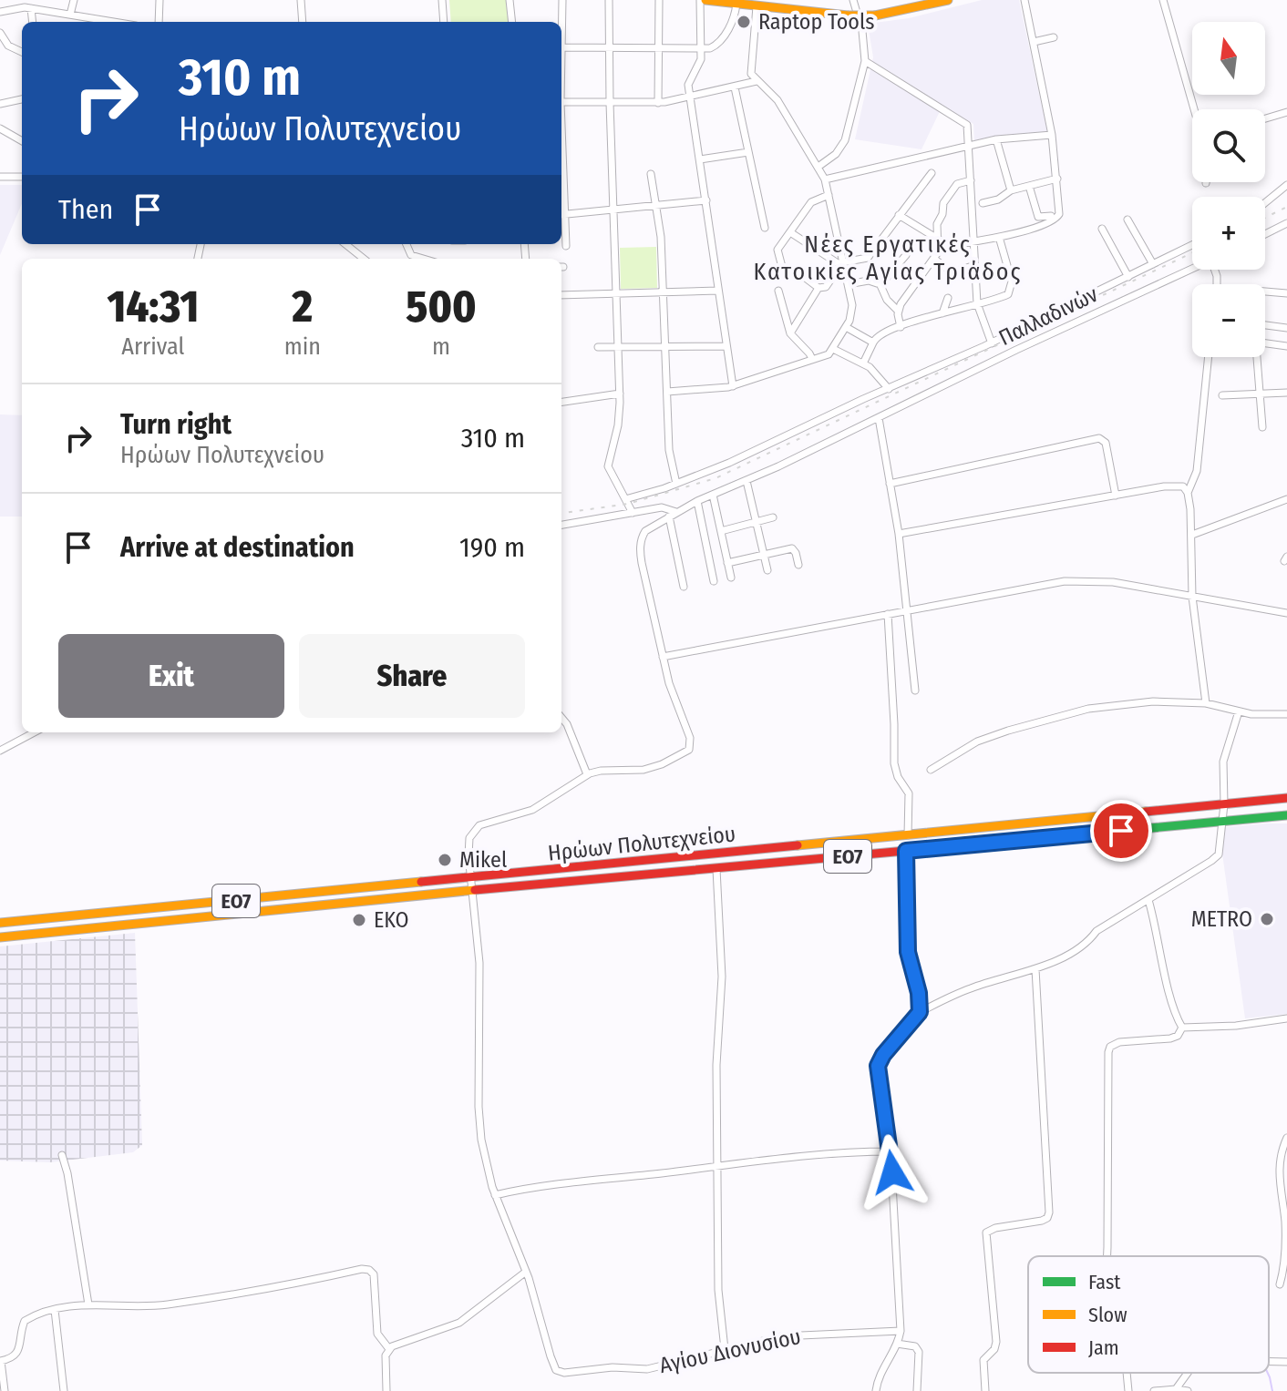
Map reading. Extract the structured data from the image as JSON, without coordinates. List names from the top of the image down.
{
  "streets": {
    "main road": ["Ηρώων Πολυτεχνείου", "ΕΟ7"],
    "street": ["Παλλαδινών", "Αγίου Διονυσίου"]
  },
  "districts": ["Νέες Εργατικές Κατοικίες Αγίας Τριάδος"],
  "places": [
    "Raptop Tools",
    "Mikel",
    "METRO",
    "EKO"
  ],
  "legend": ["Fast", "Slow", "Jam"],
  "north": "top",
  "page": {
    "map_buttons": ["+", "−"],
    "turn": ["310 m", "Ηρώων Πολυτεχνείου"],
    "then": "Then",
    "eta": [
      "14:31",
      "Arrival",
      "2",
      "min",
      "500",
      "m"
    ],
    "list": [
      {
        "name": "Turn right",
        "note": "Ηρώων Πολυτεχνείου",
        "value": "310 m"
      },
      {
        "name": "Arrive at destination",
        "value": "190 m"
      }
    ],
    "buttons": ["Exit", "Share"]
  }
}
